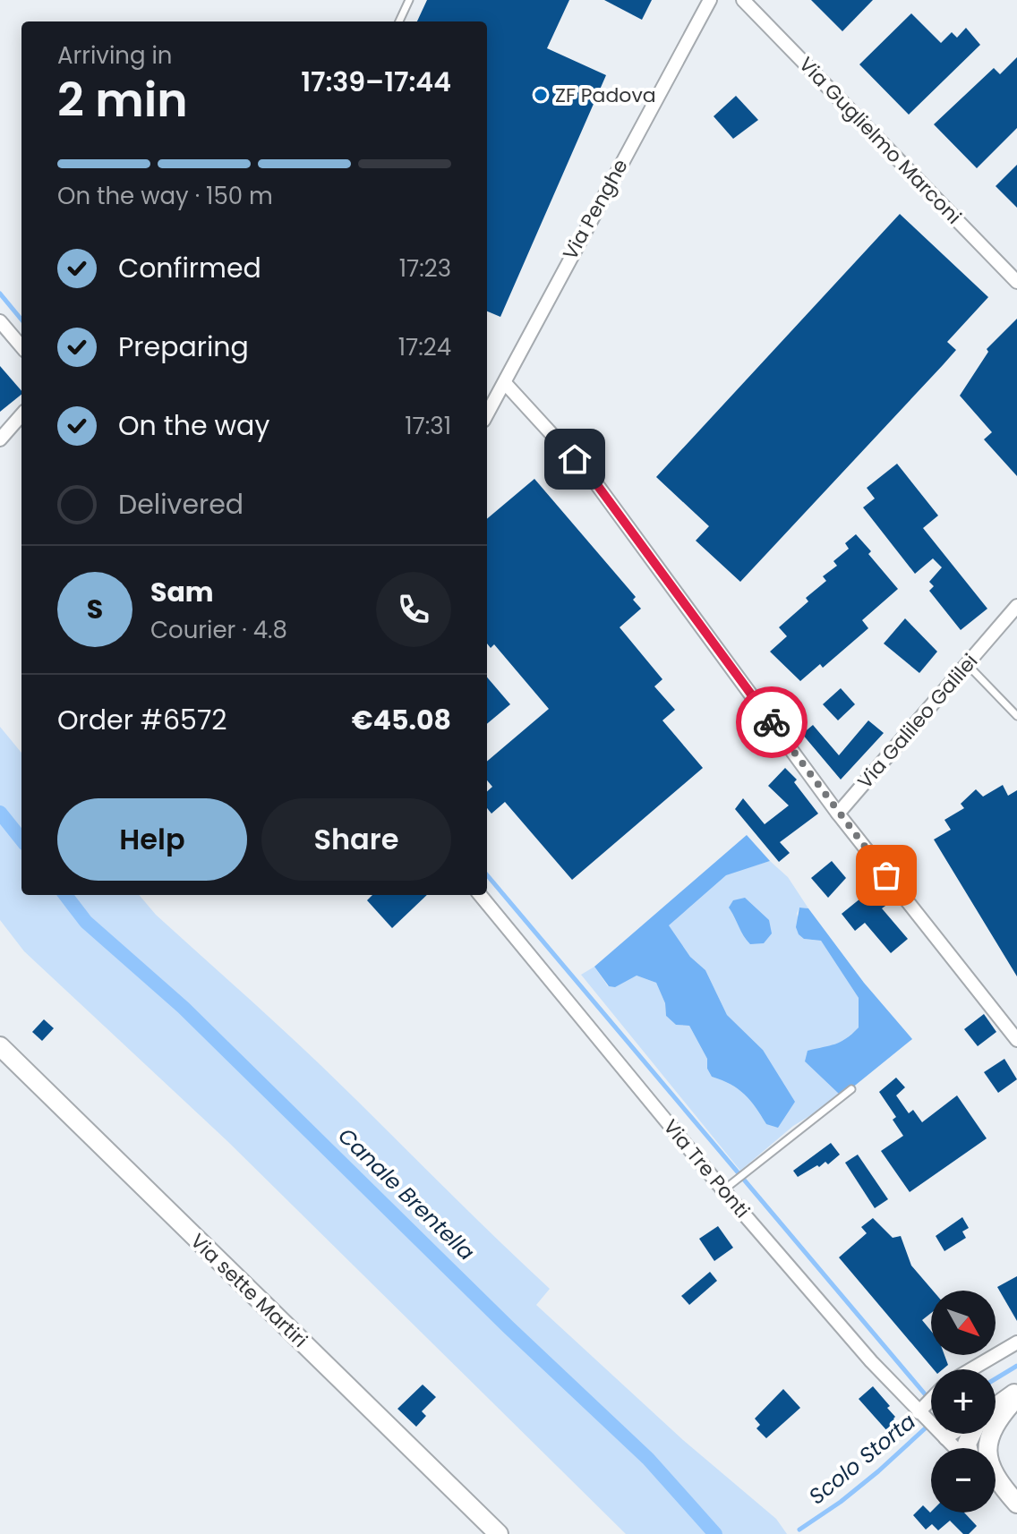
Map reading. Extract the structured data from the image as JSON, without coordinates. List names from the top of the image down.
{
  "streets": {
    "main road": ["Via sette Martiri"],
    "street": [
      "Via Guglielmo Marconi",
      "Via Penghe",
      "Via Galileo Galilei",
      "Via Tre Ponti"
    ]
  },
  "water": ["Canale Brentella", "Scolo Storta"],
  "places": ["ZF Padova"],
  "north": "bottom right",
  "page": {
    "heading": ["2 min", "Arriving in", "17:39–17:44"],
    "panel": [
      "Sam",
      "Courier · 4.8",
      "Order #6572",
      "€45.08"
    ],
    "bar": "On the way · 150 m",
    "list": [
      ["Confirmed", "17:23"],
      ["Preparing", "17:24"],
      ["On the way", "17:31"],
      "Delivered"
    ],
    "round": "S",
    "buttons": ["Help", "Share"],
    "map_buttons": ["+", "−"]
  }
}
